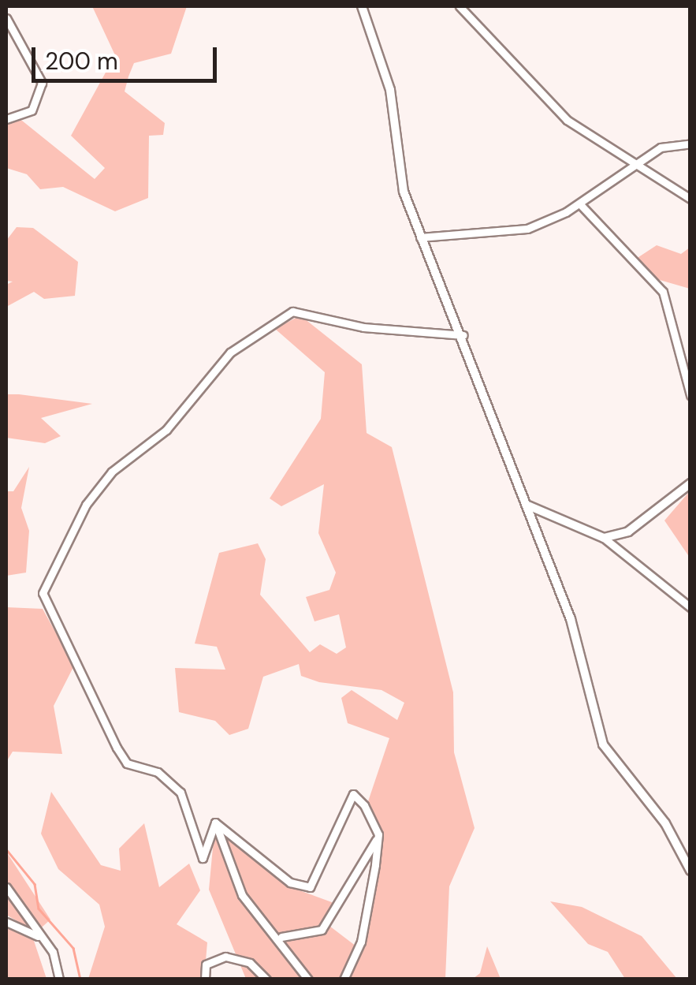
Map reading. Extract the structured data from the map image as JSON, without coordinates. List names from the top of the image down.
{
  "scale_bar": "200 m"
}
